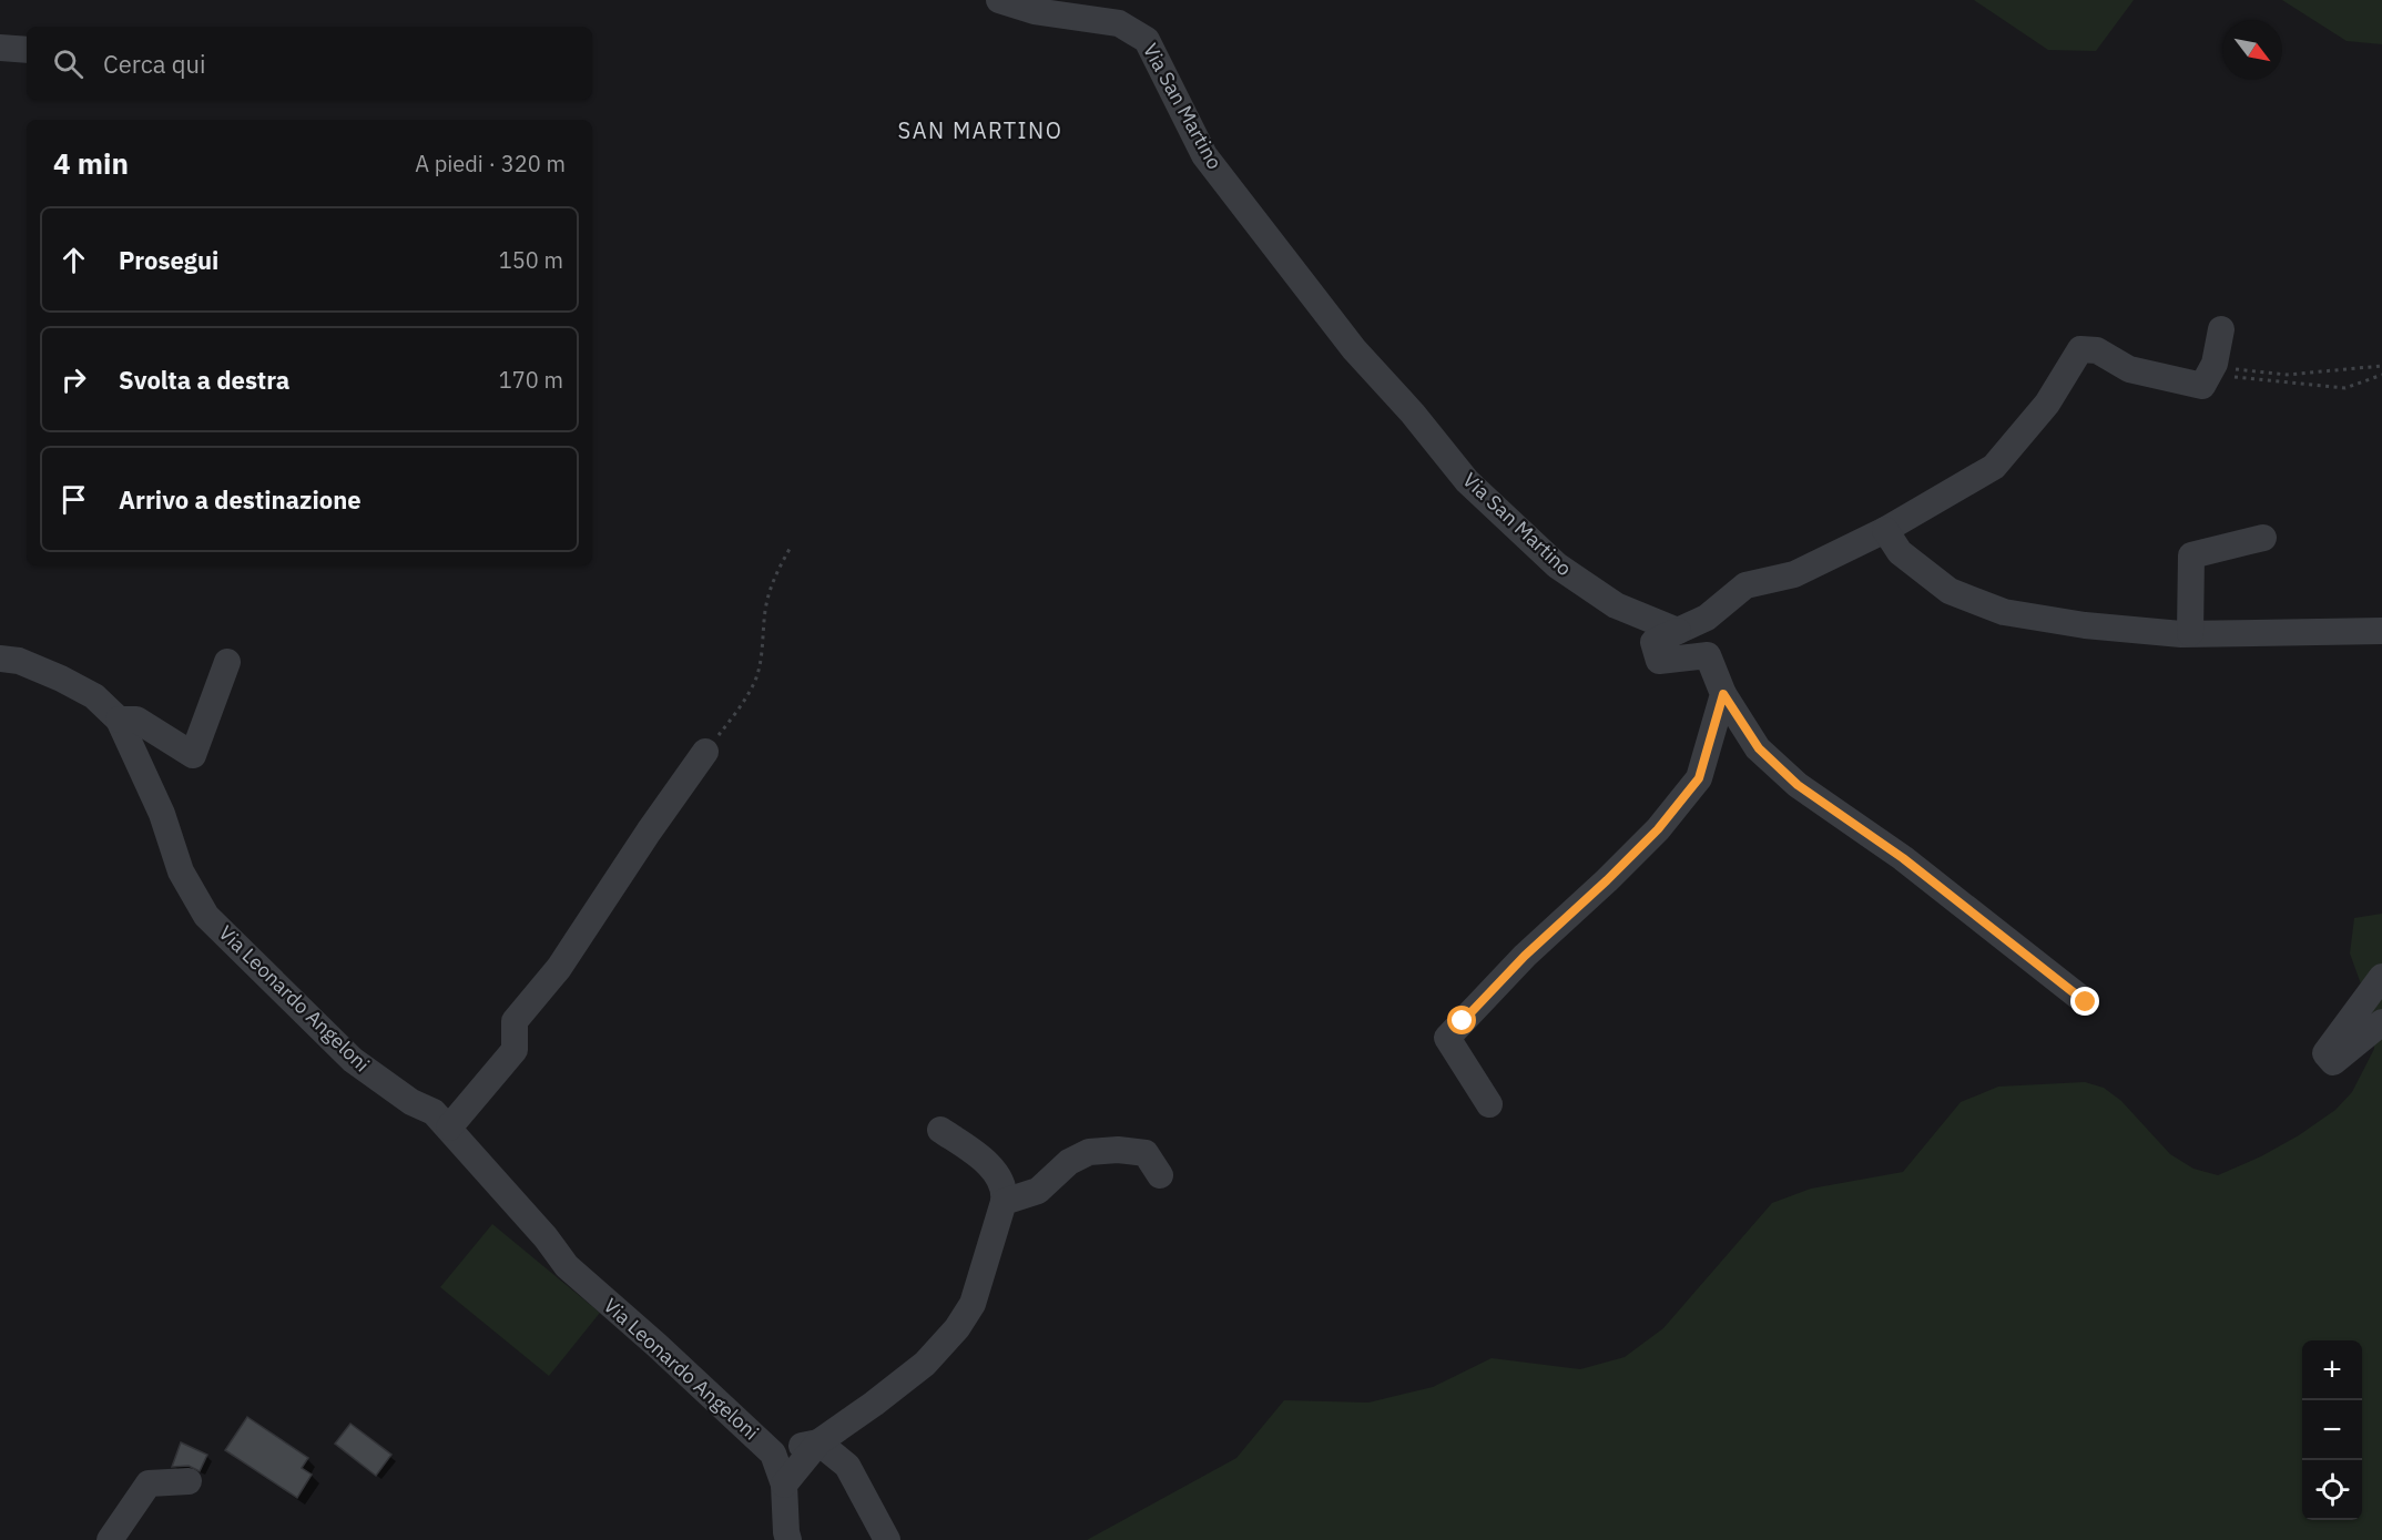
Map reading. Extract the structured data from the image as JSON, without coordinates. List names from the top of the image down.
{
  "streets": {
    "street": ["Via San Martino", "Via Leonardo Angeloni"]
  },
  "districts": ["SAN MARTINO"],
  "north": "bottom right",
  "page": {
    "search": "Cerca qui",
    "heading": ["4 min", "A piedi · 320 m"],
    "list": [
      ["Prosegui", "150 m"],
      ["Svolta a destra", "170 m"],
      "Arrivo a destinazione"
    ],
    "map_buttons": ["+", "−"]
  }
}
